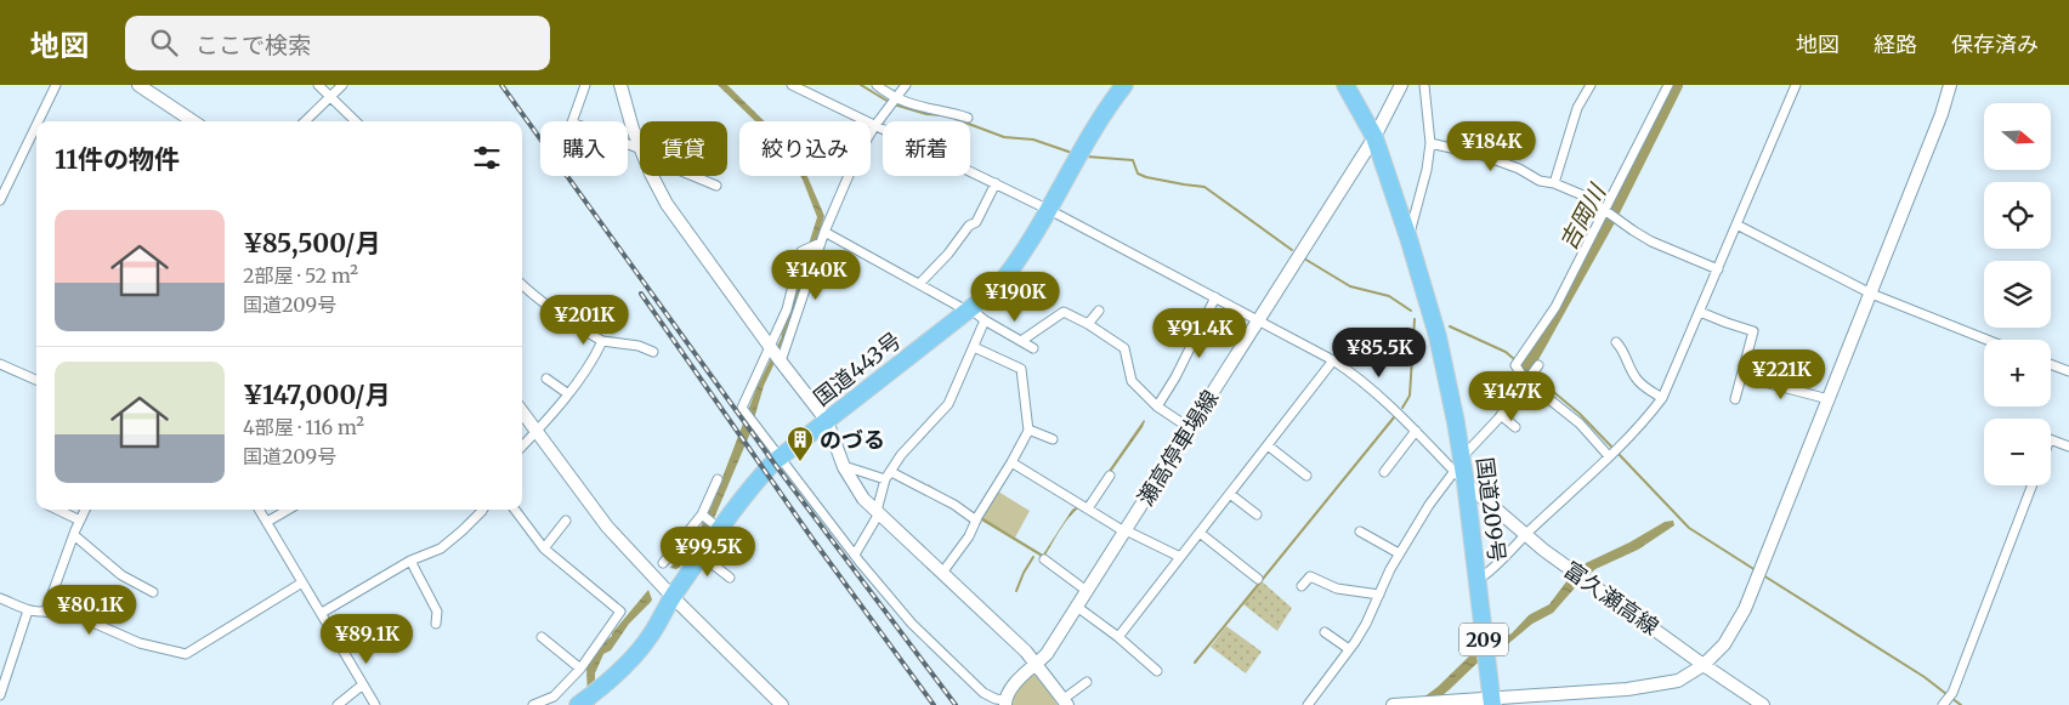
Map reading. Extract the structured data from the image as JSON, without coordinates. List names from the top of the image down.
{
  "streets": {
    "highway": ["国道443号", "国道209号", "209"],
    "street": ["瀬高停車場線", "富久瀬高線"]
  },
  "crossings": [
    ["瀬高停車場線", "国道209号"],
    ["国道209号", "富久瀬高線"]
  ],
  "water": ["吉岡川"],
  "places": {
    "building": ["のづる"]
  },
  "north": "right",
  "page": {
    "header": "地図",
    "search": "ここで検索",
    "nav": ["地図", "経路", "保存済み"],
    "map_buttons": ["+", "−"],
    "price": [
      "¥184K",
      "¥140K",
      "¥190K",
      "¥201K",
      "¥91.4K",
      "¥85.5K",
      "¥221K",
      "¥147K",
      "¥99.5K",
      "¥80.1K",
      "¥89.1K"
    ],
    "chip": [
      "購入",
      "賃貸",
      "絞り込み",
      "新着"
    ],
    "heading": "11件の物件",
    "list": [
      {
        "name": "¥85,500/月",
        "note": "2部屋 · 52 m² · 国道209号"
      },
      {
        "name": "¥147,000/月",
        "note": "4部屋 · 116 m² · 国道209号"
      }
    ]
  }
}
